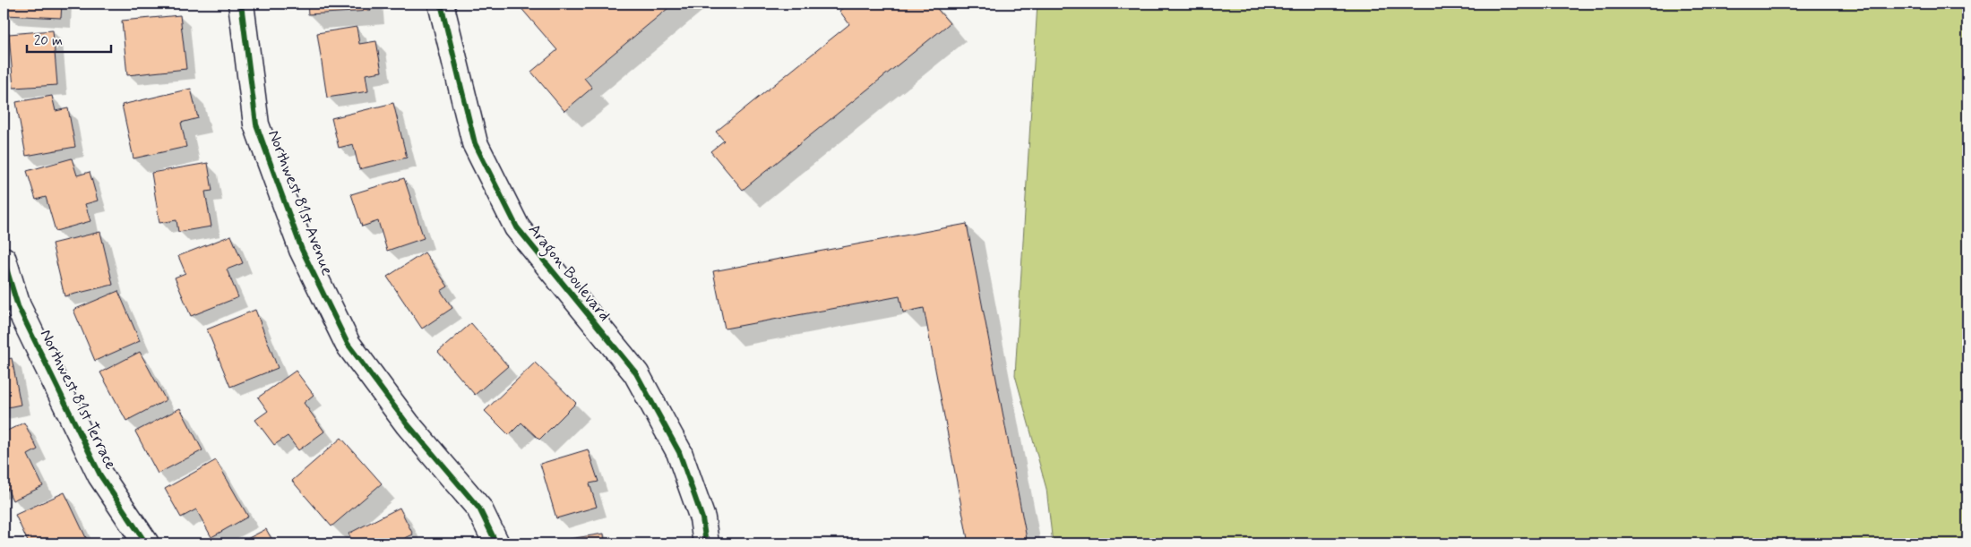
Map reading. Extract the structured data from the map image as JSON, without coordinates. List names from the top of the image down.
{
  "streets": {
    "street": ["Northwest 81st Avenue", "Aragon Boulevard", "Northwest 81st Terrace"]
  },
  "scale_bar": "20 m"
}
